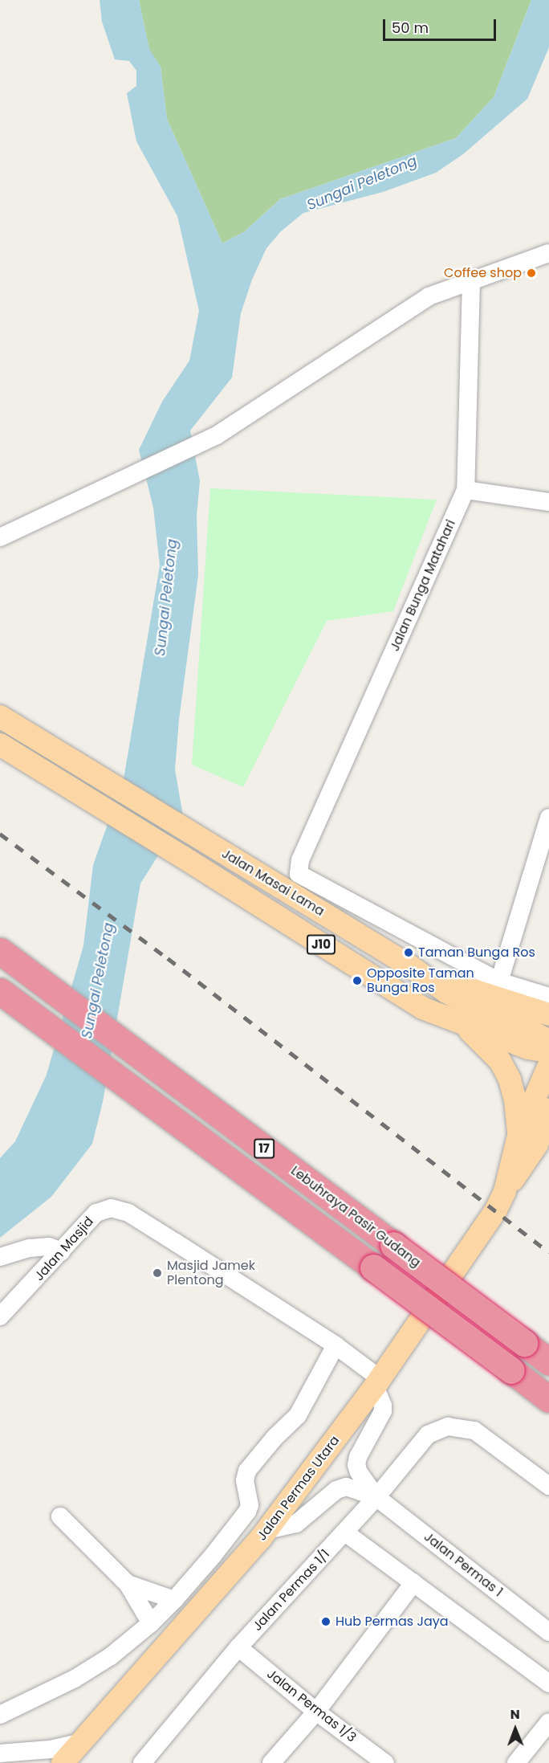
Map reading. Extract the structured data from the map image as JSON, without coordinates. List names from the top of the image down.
{
  "streets": {
    "highway": ["17", "Lebuhraya Pasir Gudang"],
    "main road": ["Jalan Masai Lama", "J10", "Jalan Permas Utara"],
    "street": [
      "Jalan Bunga Matahari",
      "Jalan Masjid",
      "Jalan Permas 1",
      "Jalan Permas 1/1",
      "Jalan Permas 1/3"
    ]
  },
  "crossings": [
    ["Jalan Masjid", "Jalan Permas Utara"],
    ["Jalan Masjid", "Jalan Permas 1"],
    ["Jalan Permas Utara", "Jalan Permas 1"],
    ["Jalan Permas 1", "Jalan Permas 1/1"],
    ["Jalan Permas 1/1", "Jalan Permas 1/3"]
  ],
  "water": ["Sungai Peletong"],
  "places": [
    "Coffee shop",
    "Taman Bunga Ros",
    "Opposite Taman Bunga Ros",
    "Masjid Jamek Plentong",
    "Hub Permas Jaya"
  ],
  "scale_bar": "50 m",
  "north": "top"
}
